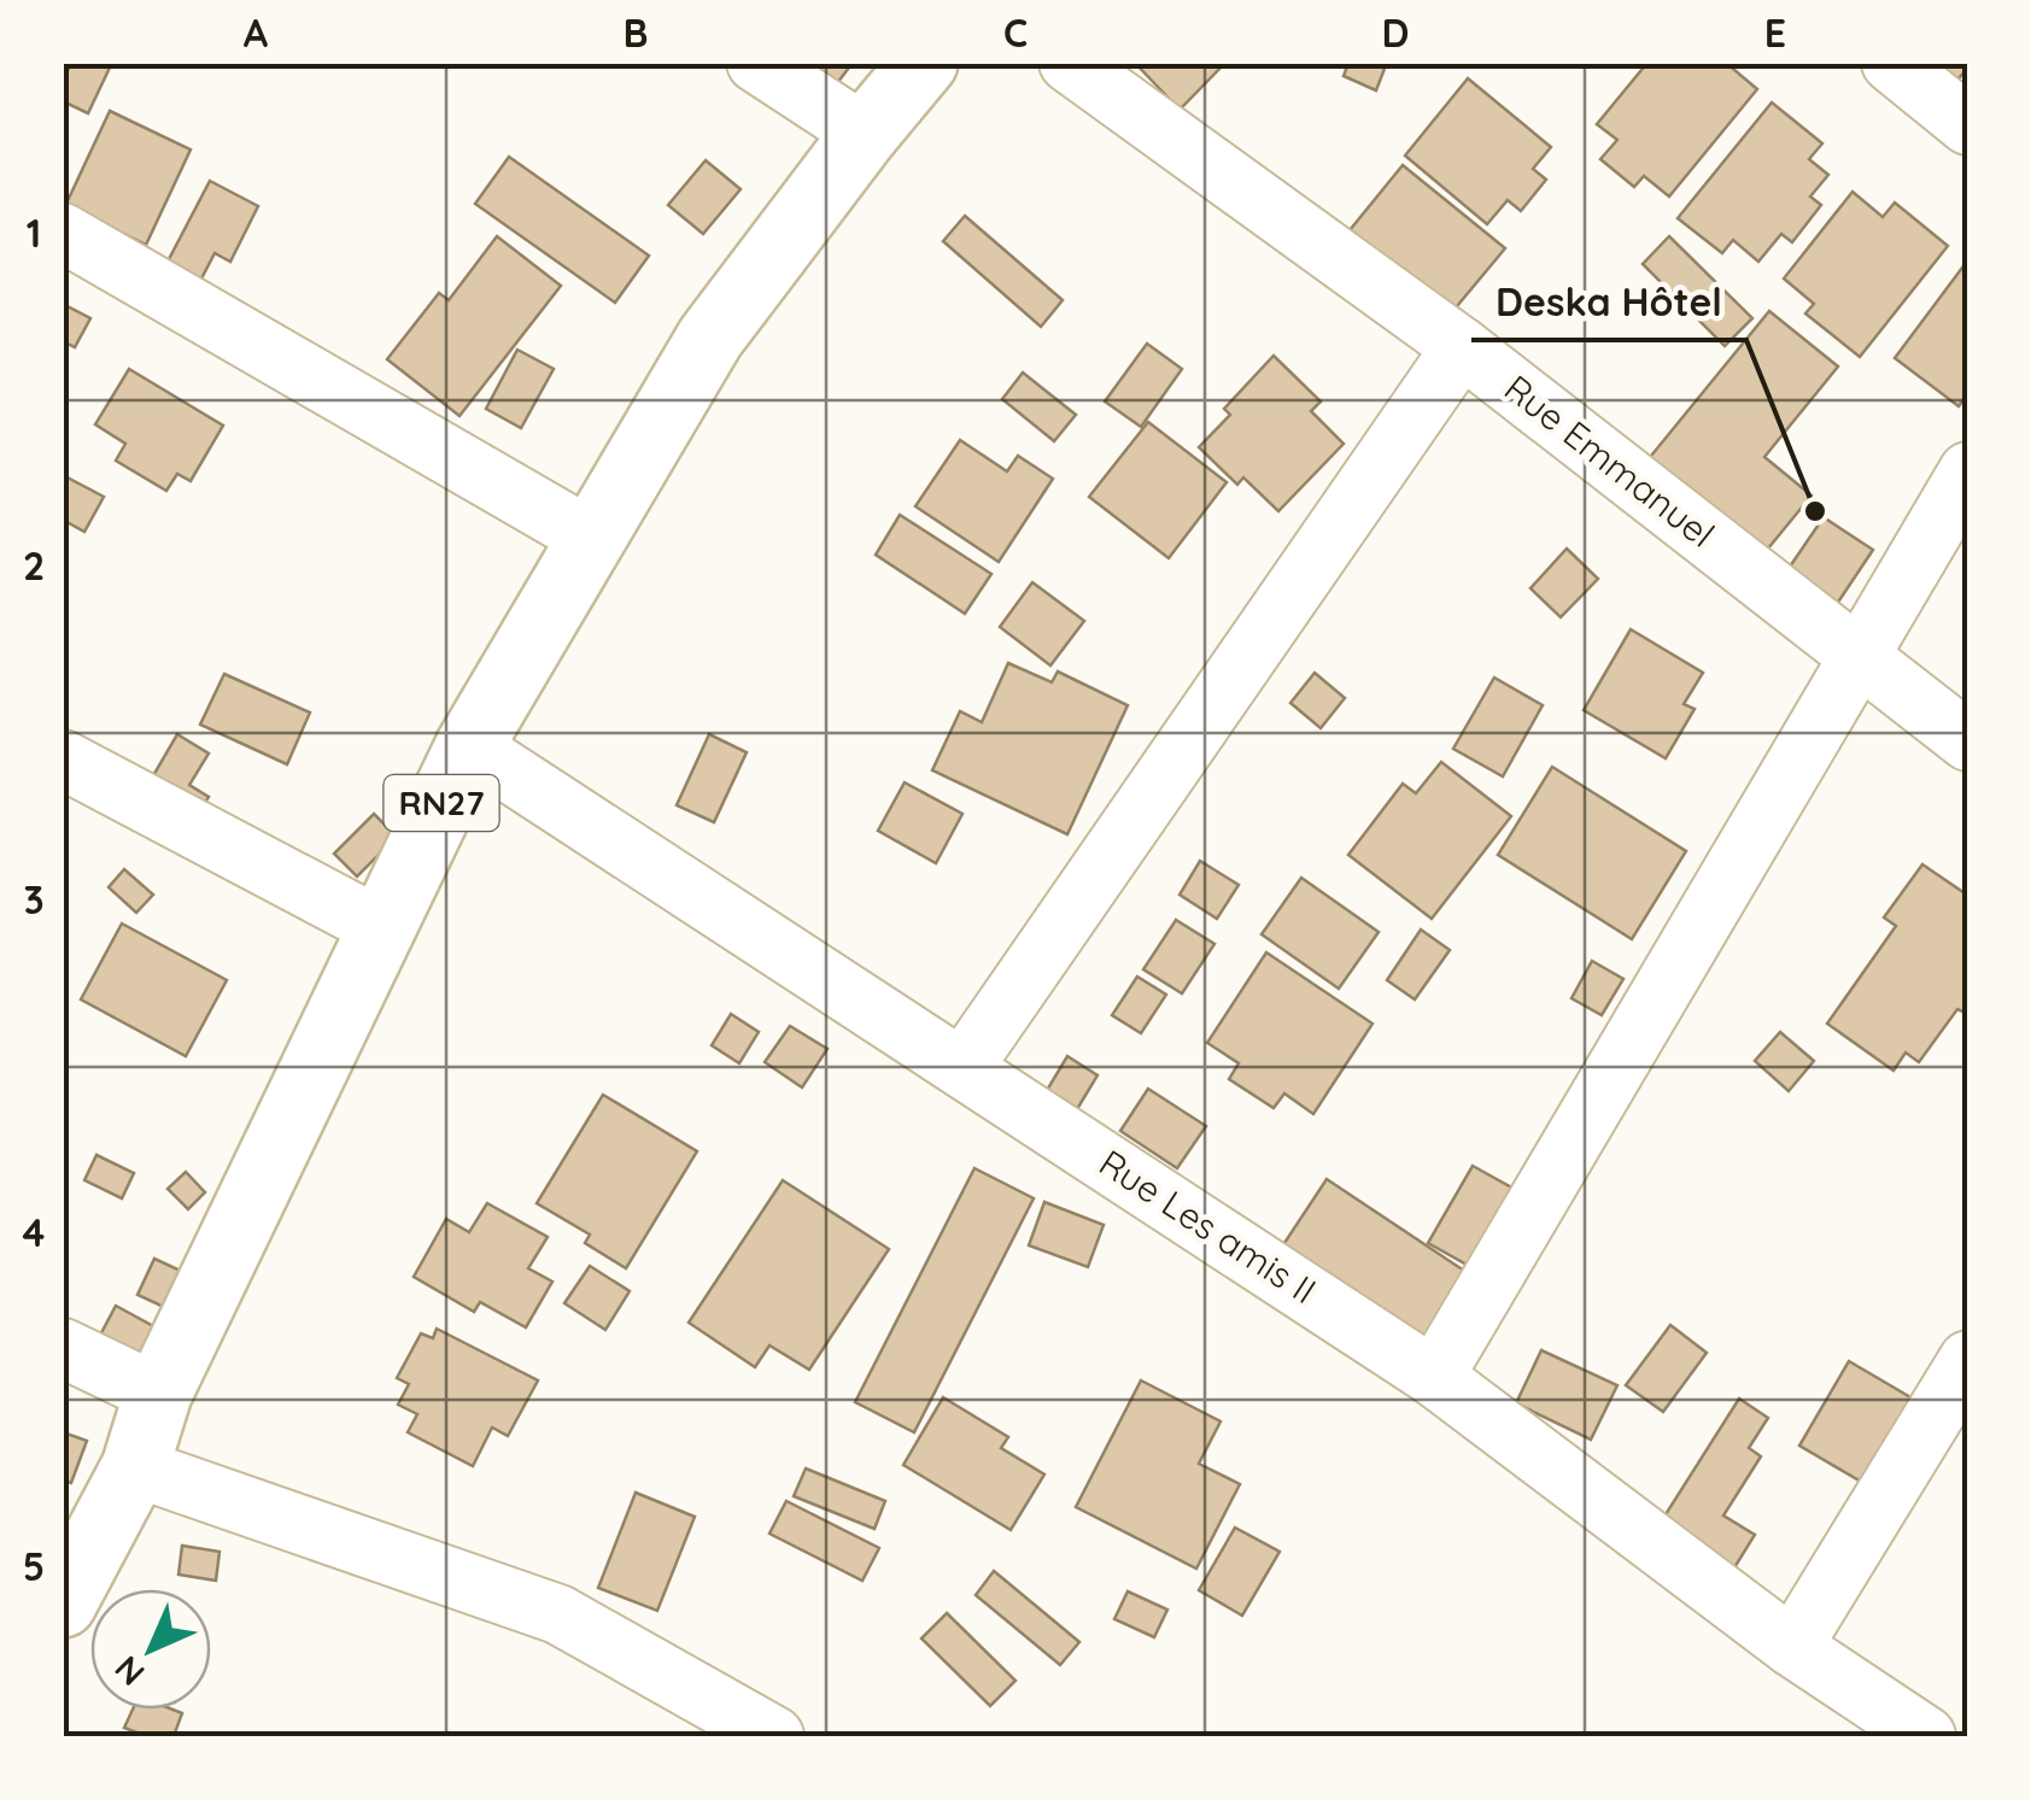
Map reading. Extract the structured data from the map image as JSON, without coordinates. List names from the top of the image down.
{
  "streets": {
    "main road": ["RN27"],
    "street": ["Rue Emmanuel", "Rue Les amis II"]
  },
  "crossings": [
    ["RN27", "Rue Les amis II"]
  ],
  "places": ["Deska Hôtel"],
  "north": "bottom left",
  "grid": {
    "columns": [
      "A",
      "B",
      "C",
      "D",
      "E"
    ],
    "rows": [
      "1",
      "2",
      "3",
      "4",
      "5"
    ]
  }
}
